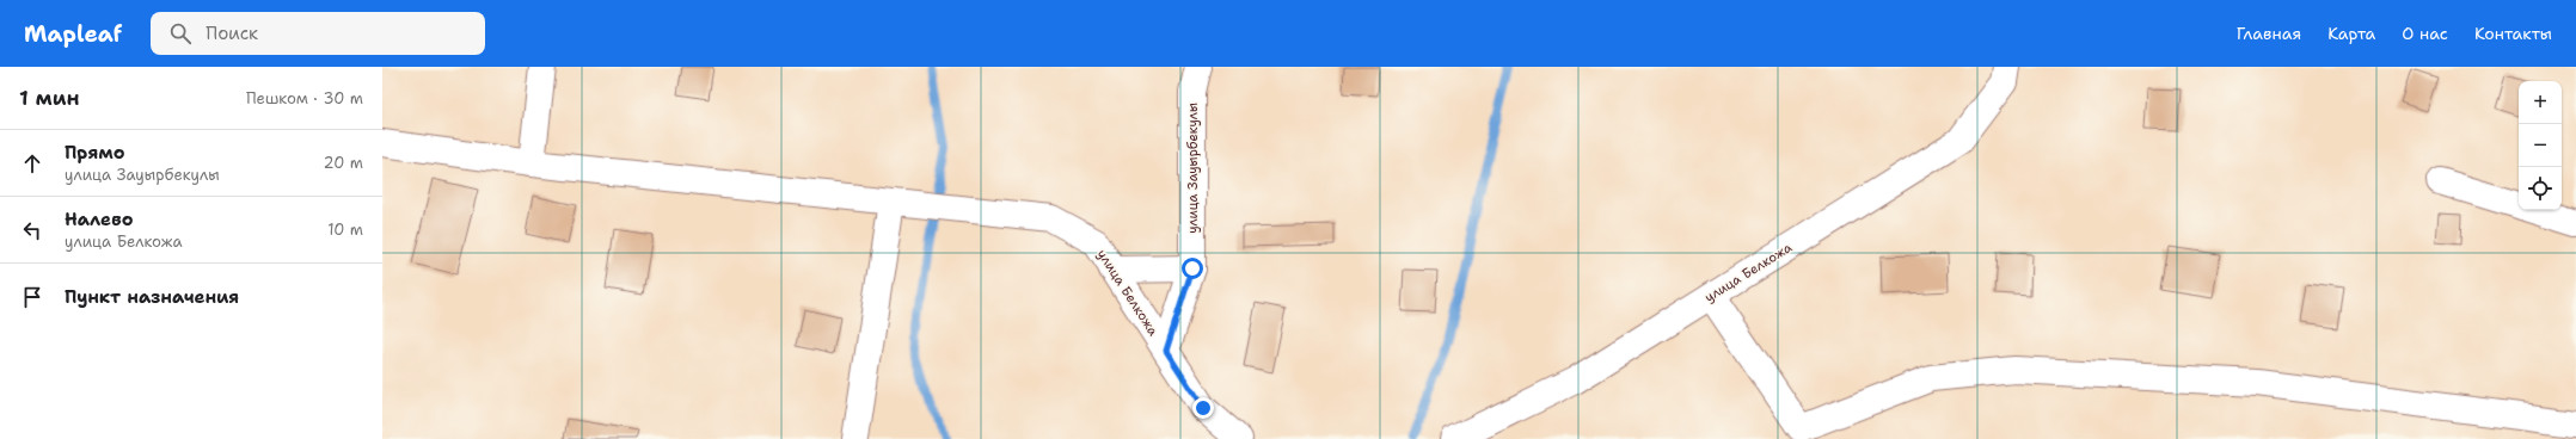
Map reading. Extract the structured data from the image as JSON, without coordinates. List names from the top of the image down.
{
  "streets": {
    "street": ["улица Зауырбекулы", "улица Белкожа"]
  },
  "crossings": [
    ["улица Зауырбекулы", "улица Белкожа"]
  ],
  "page": {
    "header": "Mapleaf",
    "search": "Поиск",
    "nav": [
      "Главная",
      "Карта",
      "О нас",
      "Контакты"
    ],
    "heading": ["1 мин", "Пешком · 30 m"],
    "map_buttons": ["+", "−"],
    "list": [
      ["Прямо", "улица Зауырбекулы", "20 m"],
      ["Налево", "улица Белкожа", "10 m"],
      "Пункт назначения"
    ]
  }
}
